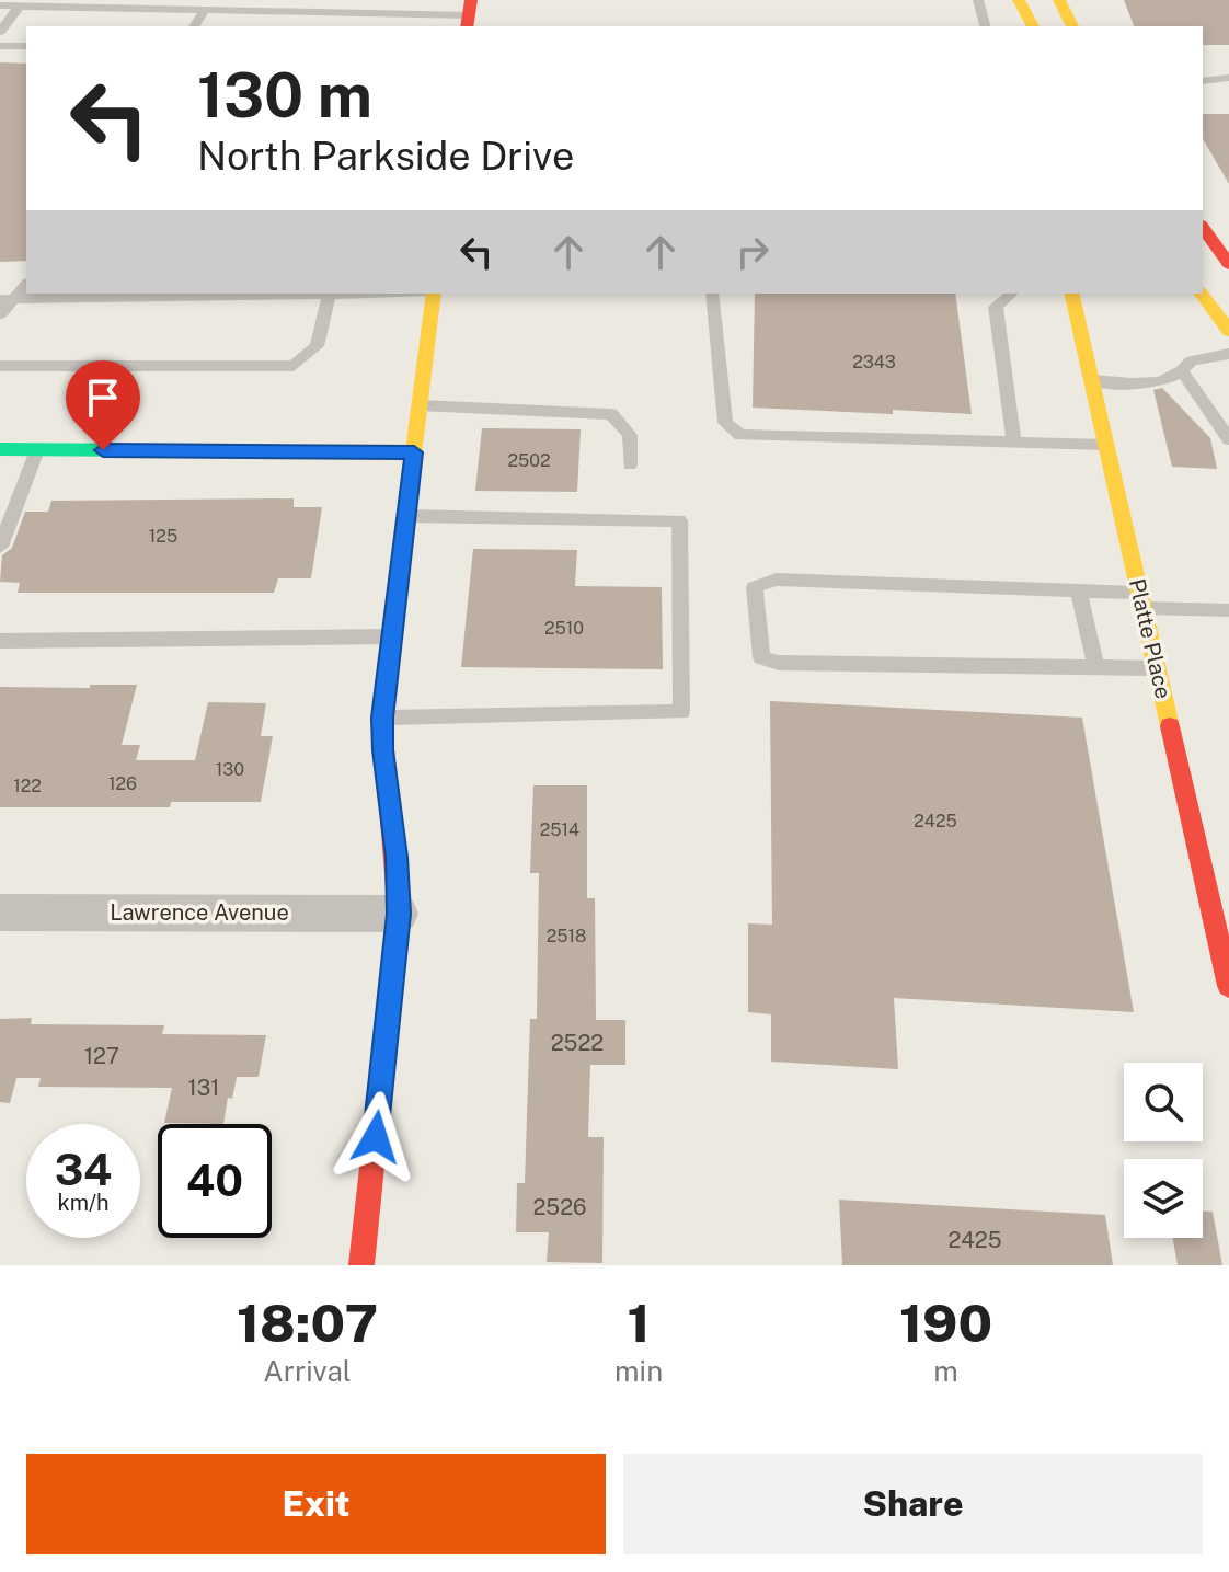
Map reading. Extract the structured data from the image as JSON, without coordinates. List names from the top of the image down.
{
  "streets": {
    "street": ["Platte Place", "Lawrence Avenue"]
  },
  "house_numbers": [
    "2343",
    "2502",
    "125",
    "2510",
    "130",
    "126",
    "122",
    "2425",
    "2514",
    "2518",
    "2522",
    "127",
    "131",
    "2526",
    "2425"
  ],
  "page": {
    "turn": ["130 m", "North Parkside Drive"],
    "speed": "34 km/h",
    "limit": "40",
    "eta": [
      "18:07",
      "Arrival",
      "1",
      "min",
      "190",
      "m"
    ],
    "buttons": ["Exit", "Share"]
  }
}
